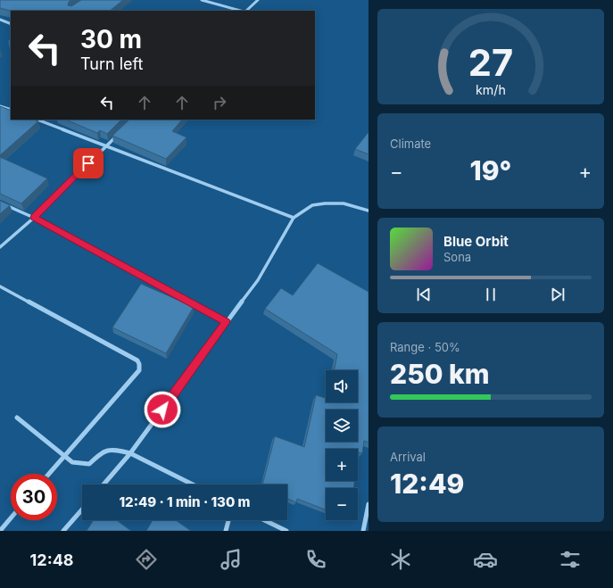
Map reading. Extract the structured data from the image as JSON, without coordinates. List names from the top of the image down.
{
  "page": {
    "turn": ["30 m", "Turn left"],
    "tile": [
      "Climate",
      ["Range · 50%", "250 km"],
      ["Arrival", "12:49"]
    ],
    "heat": ["−", "19°", "+"],
    "song": ["Blue Orbit", "Sona"],
    "map_buttons": ["+", "−"],
    "limit": "30",
    "trip": "12:49 · 1 min · 130 m",
    "tabs": "12:48",
    "gauge": ["27", "km/h"]
  }
}
